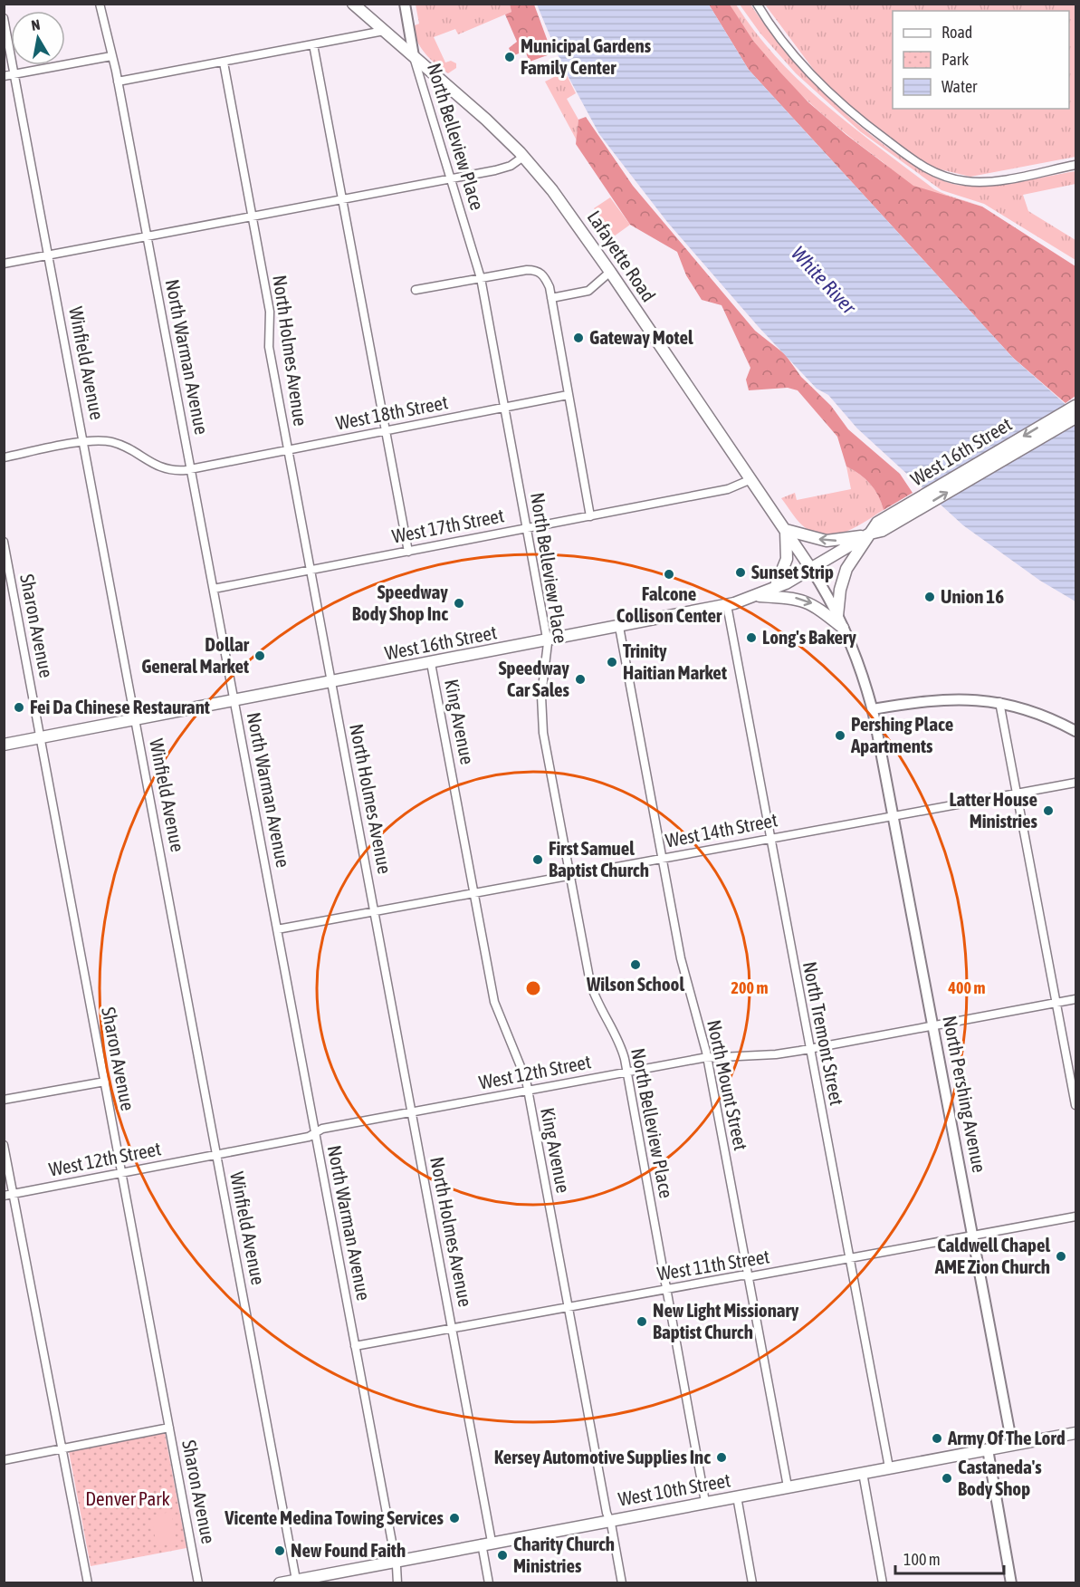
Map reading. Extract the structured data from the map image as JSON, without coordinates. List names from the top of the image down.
{
  "streets": {
    "main road": ["Lafayette Road", "West 16th Street", "West 10th Street"],
    "street": [
      "North Belleview Place",
      "North Holmes Avenue",
      "North Warman Avenue",
      "Winfield Avenue",
      "West 18th Street",
      "West 17th Street",
      "Sharon Avenue",
      "King Avenue",
      "West 14th Street",
      "North Tremont Street",
      "West 12th Street",
      "North Mount Street",
      "North Pershing Avenue",
      "West 11th Street"
    ]
  },
  "crossings": [
    ["North Belleview Place", "Lafayette Road"],
    ["North Belleview Place", "West 18th Street"],
    ["North Belleview Place", "West 16th Street"],
    ["North Belleview Place", "West 17th Street"],
    ["North Belleview Place", "West 14th Street"],
    ["North Belleview Place", "West 12th Street"],
    ["North Belleview Place", "West 11th Street"],
    ["North Belleview Place", "West 10th Street"],
    ["Lafayette Road", "West 16th Street"],
    ["Lafayette Road", "West 17th Street"],
    ["Lafayette Road", "North Pershing Avenue"],
    ["North Holmes Avenue", "West 18th Street"],
    ["North Holmes Avenue", "West 16th Street"],
    ["North Holmes Avenue", "West 17th Street"],
    ["North Holmes Avenue", "West 14th Street"],
    ["North Holmes Avenue", "West 12th Street"],
    ["North Holmes Avenue", "West 11th Street"],
    ["North Holmes Avenue", "West 10th Street"],
    ["North Warman Avenue", "West 18th Street"],
    ["North Warman Avenue", "West 16th Street"],
    ["North Warman Avenue", "West 17th Street"],
    ["North Warman Avenue", "West 14th Street"],
    ["North Warman Avenue", "West 12th Street"],
    ["North Warman Avenue", "West 11th Street"],
    ["North Warman Avenue", "West 10th Street"],
    ["Winfield Avenue", "West 18th Street"],
    ["Winfield Avenue", "West 16th Street"],
    ["Winfield Avenue", "West 12th Street"],
    ["Winfield Avenue", "West 10th Street"],
    ["West 16th Street", "Sharon Avenue"],
    ["West 16th Street", "King Avenue"],
    ["West 16th Street", "North Tremont Street"],
    ["West 16th Street", "North Mount Street"],
    ["West 16th Street", "North Pershing Avenue"],
    ["Sharon Avenue", "West 12th Street"],
    ["King Avenue", "West 14th Street"],
    ["King Avenue", "West 12th Street"],
    ["King Avenue", "West 11th Street"],
    ["King Avenue", "West 10th Street"],
    ["West 14th Street", "North Tremont Street"],
    ["West 14th Street", "North Mount Street"],
    ["West 14th Street", "North Pershing Avenue"],
    ["North Tremont Street", "West 12th Street"],
    ["North Tremont Street", "West 11th Street"],
    ["North Tremont Street", "West 10th Street"],
    ["West 12th Street", "North Mount Street"],
    ["West 12th Street", "North Pershing Avenue"],
    ["North Mount Street", "West 11th Street"],
    ["North Mount Street", "West 10th Street"],
    ["North Pershing Avenue", "West 11th Street"],
    ["North Pershing Avenue", "West 10th Street"]
  ],
  "water": ["White River"],
  "parks": ["Denver Park"],
  "places": [
    "Municipal Gardens Family Center",
    "Gateway Motel",
    "Sunset Strip",
    "Falcone Collison Center",
    "Union 16",
    "Speedway Body Shop Inc",
    "Long's Bakery",
    "Dollar General Market",
    "Trinity Haitian Market",
    "Speedway Car Sales",
    "Fei Da Chinese Restaurant",
    "Pershing Place Apartments",
    "Latter House Ministries",
    "First Samuel Baptist Church",
    "Wilson School",
    "Caldwell Chapel AME Zion Church",
    "New Light Missionary Baptist Church",
    "Army Of The Lord",
    "Kersey Automotive Supplies Inc",
    "Castaneda's Body Shop",
    "Vicente Medina Towing Services",
    "New Found Faith",
    "Charity Church Ministries"
  ],
  "legend": ["Road", "Park", "Water"],
  "scale_bar": "100 m",
  "north": "top",
  "rings": ["200 m", "400 m"]
}
